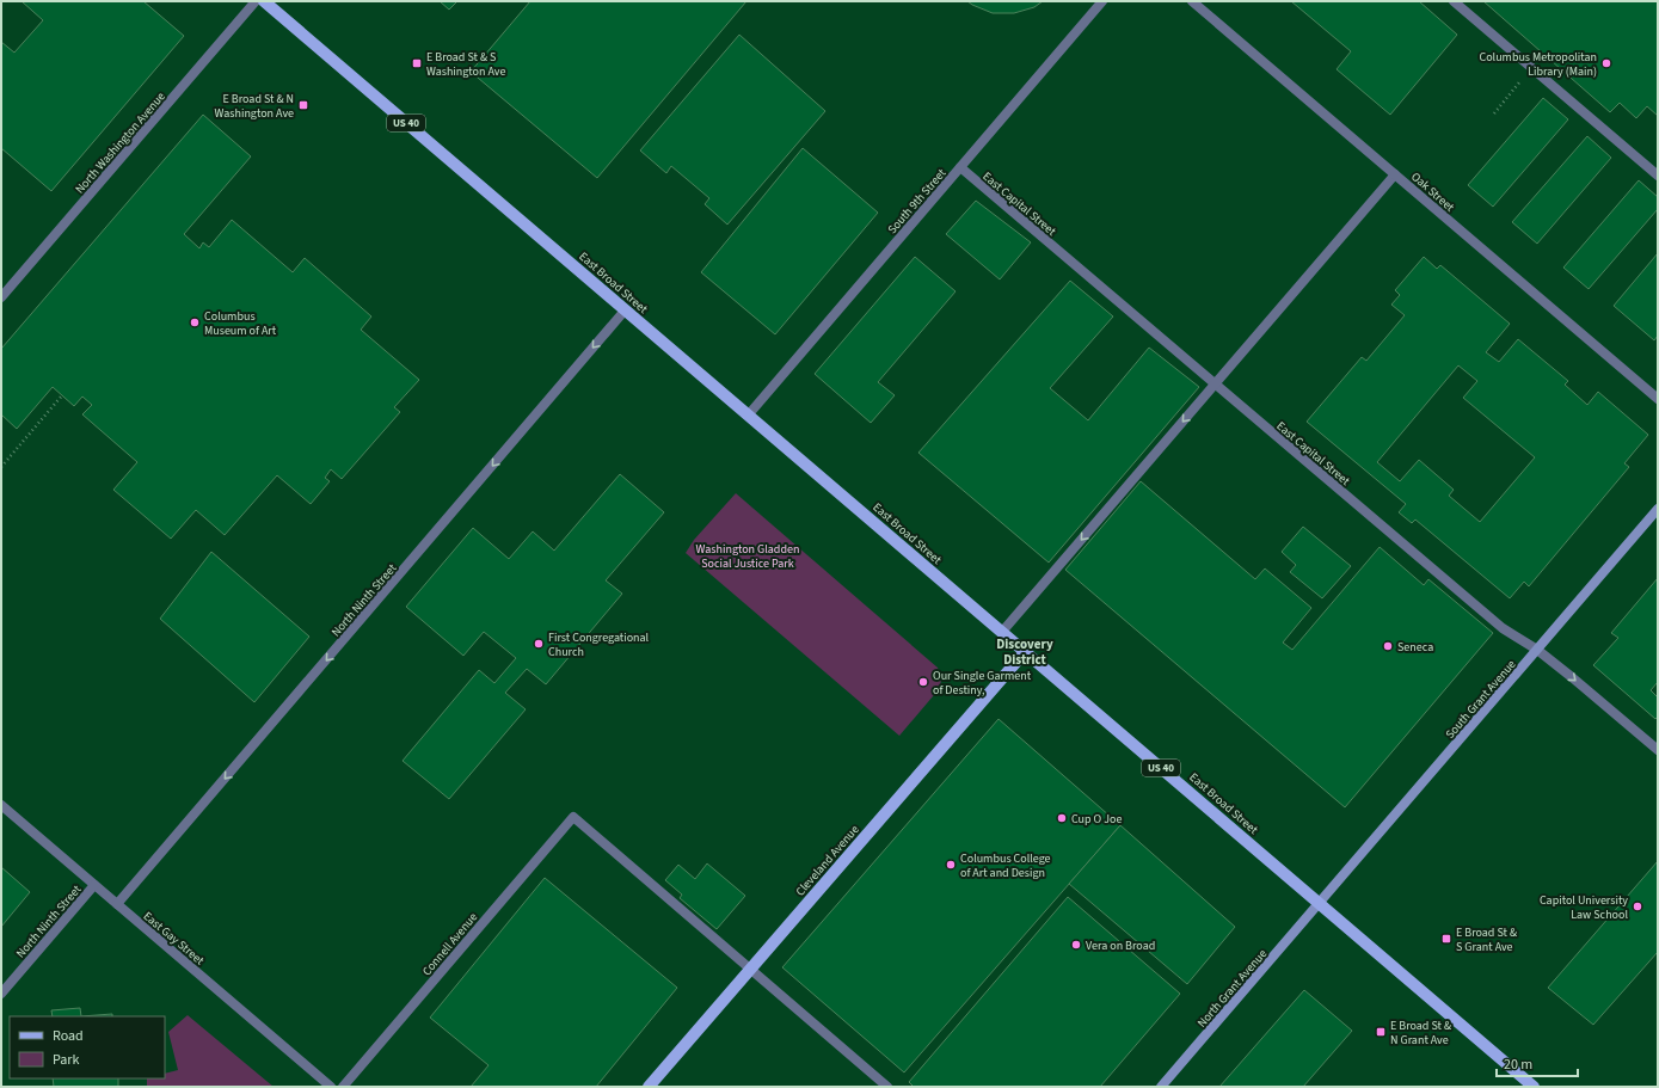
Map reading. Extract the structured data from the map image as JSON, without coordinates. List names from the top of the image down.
{
  "streets": {
    "main road": ["US 40", "East Broad Street", "Cleveland Avenue"],
    "street": [
      "North Washington Avenue",
      "Oak Street",
      "South 9th Street",
      "East Capital Street",
      "North Ninth Street",
      "South Grant Avenue",
      "East Gay Street",
      "Connell Avenue",
      "North Grant Avenue"
    ]
  },
  "crossings": [
    ["South 9th Street", "East Capital Street"],
    ["South 9th Street", "East Broad Street"],
    ["East Capital Street", "South Grant Avenue"],
    ["East Broad Street", "North Ninth Street"],
    ["East Broad Street", "South Grant Avenue"],
    ["East Broad Street", "Cleveland Avenue"],
    ["East Broad Street", "North Grant Avenue"],
    ["North Ninth Street", "East Gay Street"],
    ["South Grant Avenue", "North Grant Avenue"],
    ["Cleveland Avenue", "Connell Avenue"]
  ],
  "one_way": ["North Ninth Street"],
  "districts": ["Discovery District"],
  "parks": ["Washington Gladden Social Justice Park"],
  "places": {
    "transit": [
      "E Broad St & S Washington Ave",
      "E Broad St & N Washington Ave",
      "E Broad St & S Grant Ave",
      "E Broad St & N Grant Ave"
    ],
    "other": [
      "Columbus Metropolitan Library (Main)",
      "Columbus Museum of Art",
      "First Congregational Church",
      "Seneca",
      "Our Single Garment of Destiny,",
      "Cup O Joe",
      "Columbus College of Art and Design",
      "Capitol University Law School",
      "Vera on Broad"
    ]
  },
  "legend": ["Road", "Park"],
  "scale_bar": "20 m"
}
